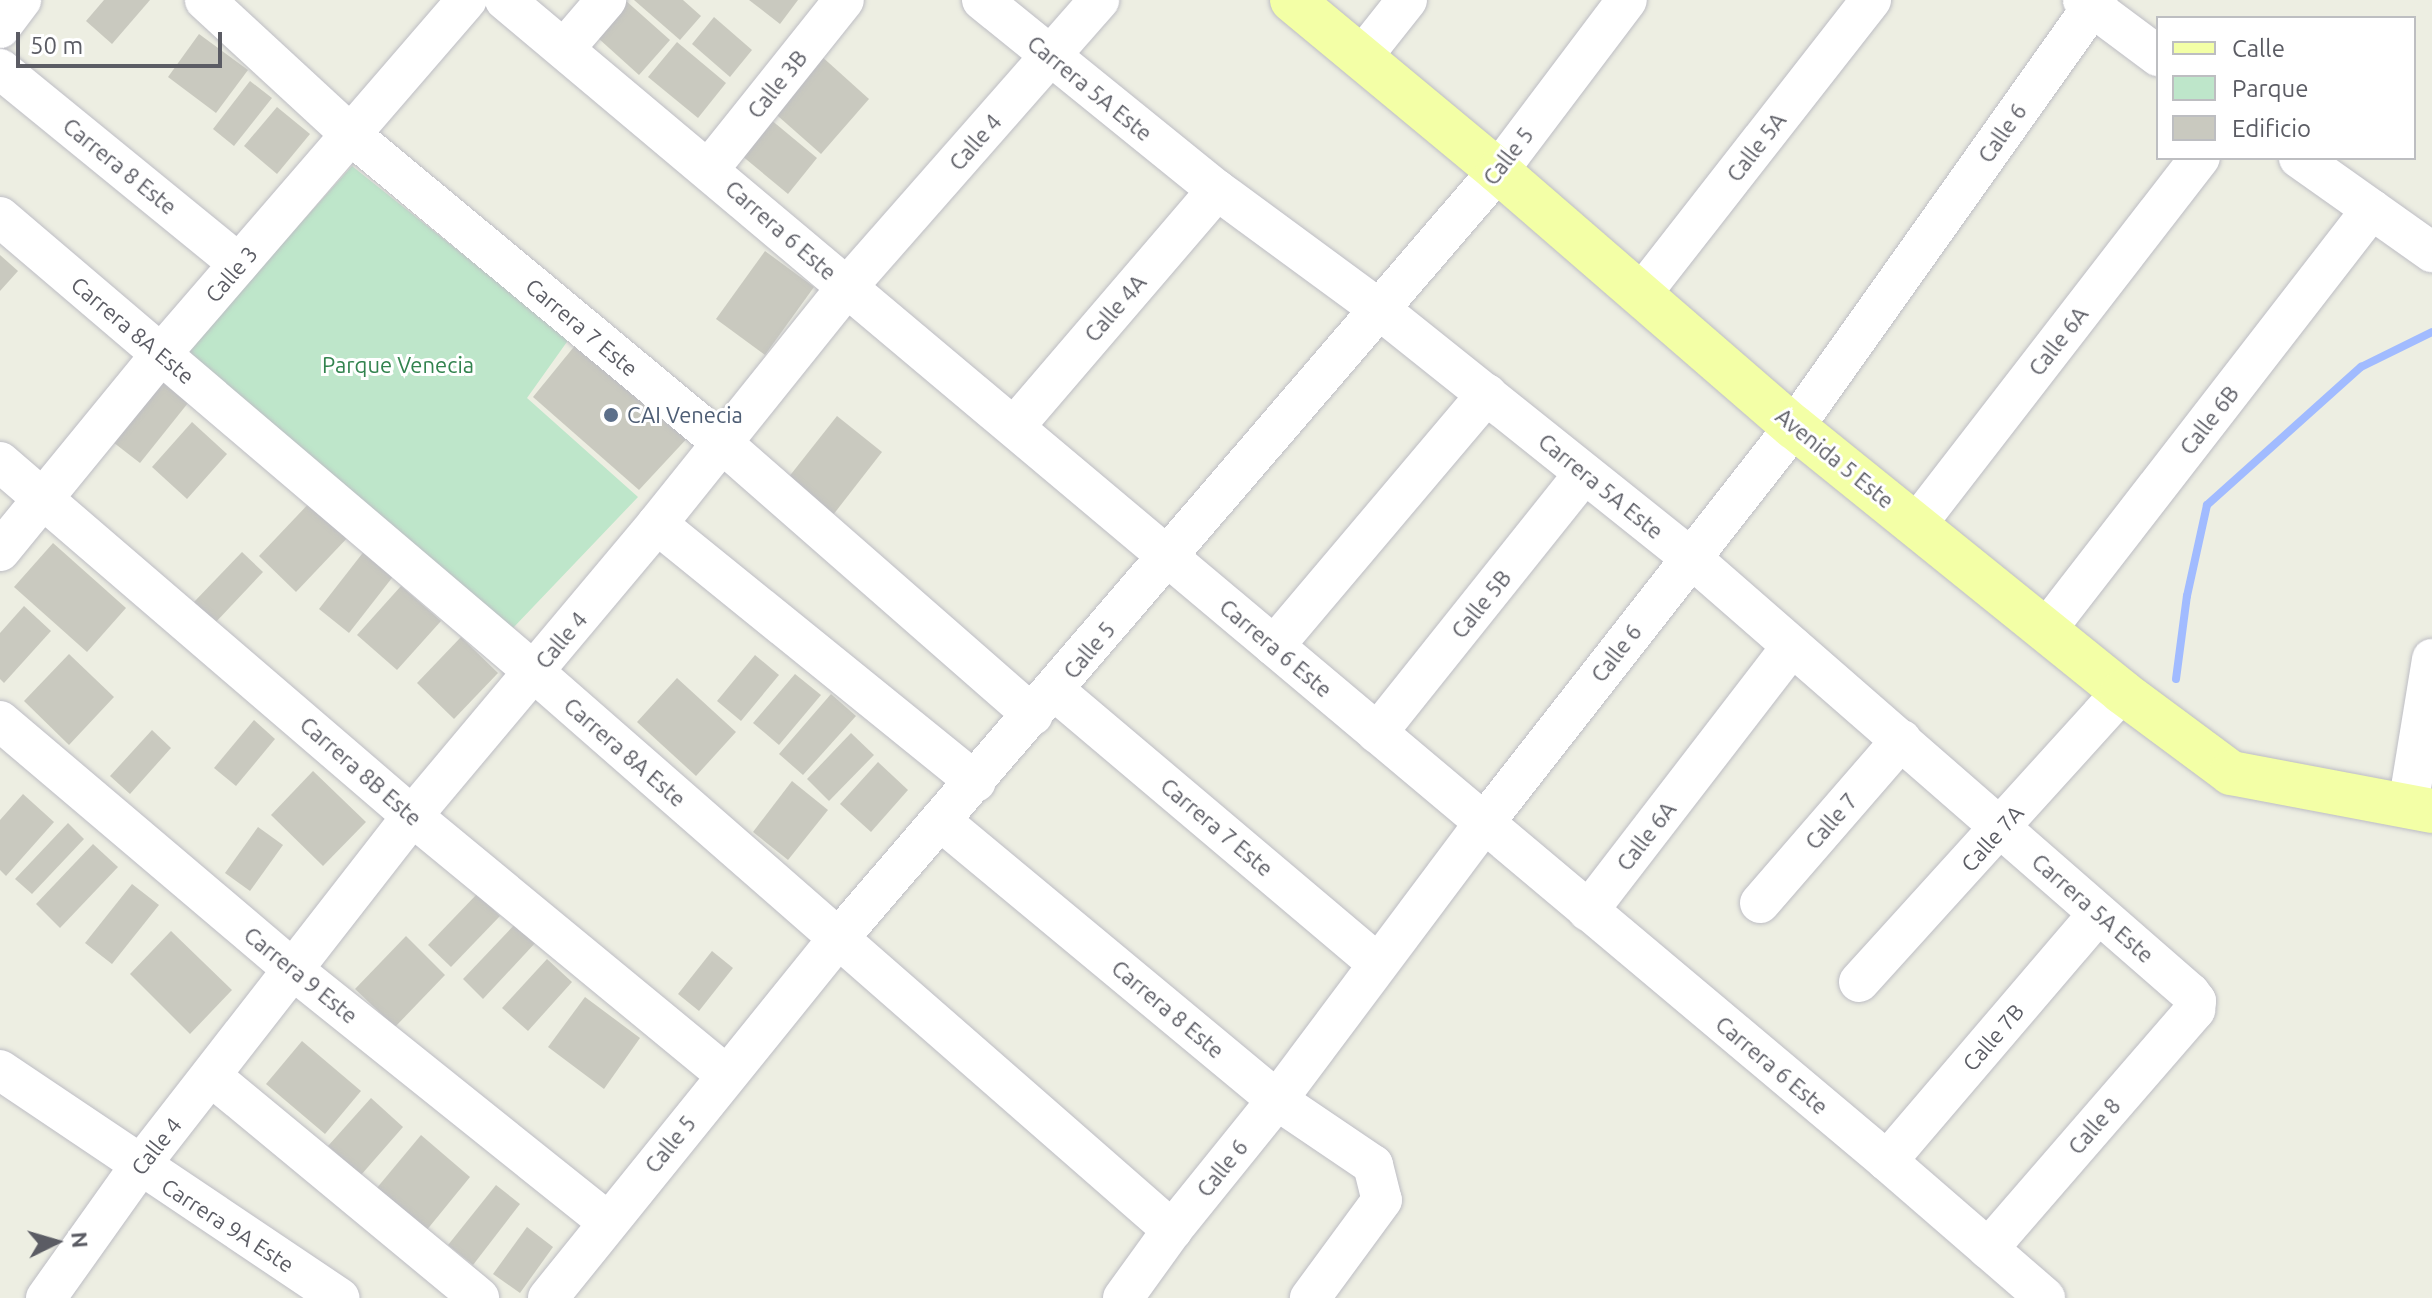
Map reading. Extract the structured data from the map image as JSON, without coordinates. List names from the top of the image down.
{
  "streets": {
    "main road": ["Avenida 5 Este"],
    "street": [
      "Calle 3B",
      "Carrera 5A Este",
      "Calle 6",
      "Calle 4",
      "Calle 5A",
      "Calle 5",
      "Carrera 8 Este",
      "Carrera 6 Este",
      "Calle 3",
      "Calle 4A",
      "Carrera 7 Este",
      "Carrera 8A Este",
      "Calle 6A",
      "Calle 6B",
      "Calle 5B",
      "Carrera 8B Este",
      "Calle 7",
      "Calle 7A",
      "Carrera 9 Este",
      "Calle 7B",
      "Calle 8",
      "Carrera 9A Este"
    ]
  },
  "crossings": [
    ["Calle 3B", "Carrera 6 Este"],
    ["Carrera 5A Este", "Calle 6"],
    ["Carrera 5A Este", "Calle 4"],
    ["Carrera 5A Este", "Calle 5"],
    ["Carrera 5A Este", "Calle 4A"],
    ["Carrera 5A Este", "Calle 6A"],
    ["Carrera 5A Este", "Calle 5B"],
    ["Carrera 5A Este", "Calle 7"],
    ["Carrera 5A Este", "Calle 7A"],
    ["Carrera 5A Este", "Calle 7B"],
    ["Carrera 5A Este", "Calle 8"],
    ["Calle 6", "Carrera 8 Este"],
    ["Calle 6", "Carrera 6 Este"],
    ["Calle 6", "Carrera 7 Este"],
    ["Calle 6", "Carrera 8A Este"],
    ["Calle 6", "Avenida 5 Este"],
    ["Calle 4", "Carrera 6 Este"],
    ["Calle 4", "Carrera 7 Este"],
    ["Calle 4", "Carrera 8A Este"],
    ["Calle 4", "Carrera 8B Este"],
    ["Calle 4", "Carrera 9 Este"],
    ["Calle 4", "Carrera 9A Este"],
    ["Calle 5A", "Avenida 5 Este"],
    ["Calle 5", "Carrera 8 Este"],
    ["Calle 5", "Carrera 6 Este"],
    ["Calle 5", "Carrera 7 Este"],
    ["Calle 5", "Carrera 8A Este"],
    ["Calle 5", "Avenida 5 Este"],
    ["Calle 5", "Carrera 8B Este"],
    ["Calle 5", "Carrera 9 Este"],
    ["Carrera 8 Este", "Calle 3"],
    ["Carrera 6 Este", "Calle 4A"],
    ["Carrera 6 Este", "Calle 6A"],
    ["Carrera 6 Este", "Calle 5B"],
    ["Carrera 6 Este", "Calle 7B"],
    ["Carrera 6 Este", "Calle 8"],
    ["Calle 3", "Carrera 7 Este"],
    ["Calle 3", "Carrera 8A Este"],
    ["Calle 3", "Carrera 8B Este"],
    ["Calle 6A", "Avenida 5 Este"],
    ["Calle 6B", "Avenida 5 Este"],
    ["Avenida 5 Este", "Calle 7A"]
  ],
  "parks": ["Parque Venecia"],
  "places": ["CAI Venecia"],
  "legend": ["Calle", "Parque", "Edificio"],
  "scale_bar": "50 m",
  "north": "right"
}
